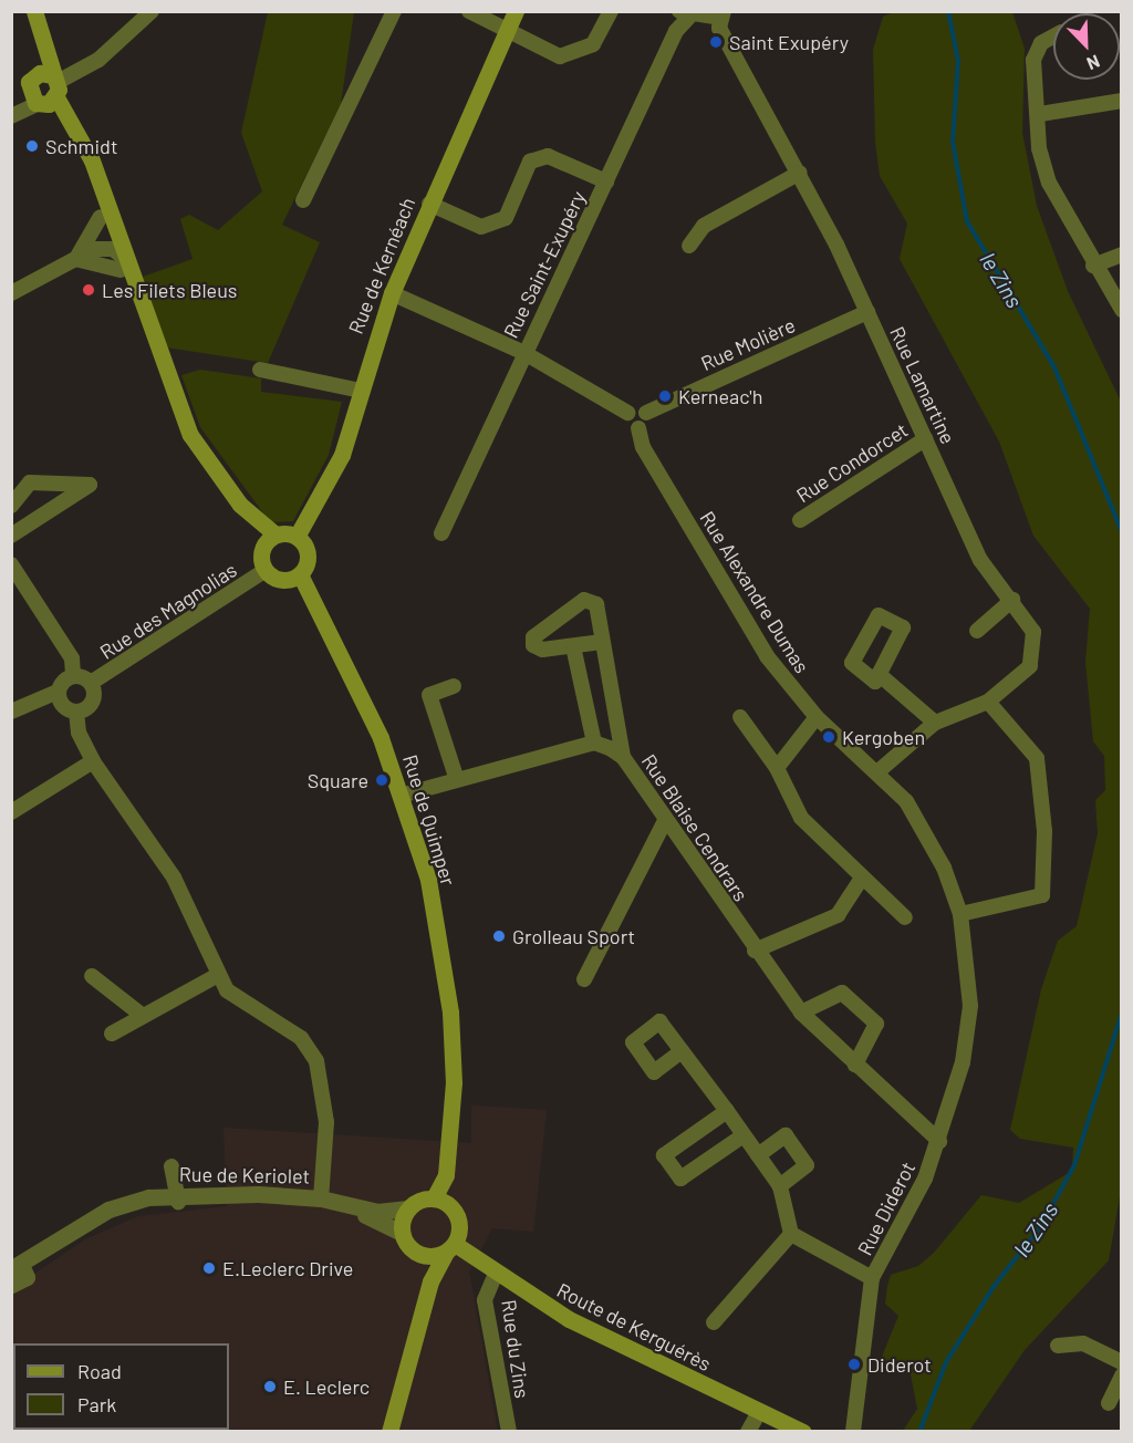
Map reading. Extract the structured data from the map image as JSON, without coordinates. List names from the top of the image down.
{
  "streets": {
    "main road": ["Rue de Kernéach", "Rue de Quimper", "Route de Kerguérès"],
    "street": [
      "Rue Saint-Exupéry",
      "Rue Molière",
      "Rue Lamartine",
      "Rue Condorcet",
      "Rue Alexandre Dumas",
      "Rue des Magnolias",
      "Rue Blaise Cendrars",
      "Rue de Keriolet",
      "Rue Diderot",
      "Rue du Zins"
    ]
  },
  "crossings": [
    ["Rue de Kernéach", "Rue des Magnolias"],
    ["Rue de Kernéach", "Rue de Quimper"],
    ["Rue Molière", "Rue Lamartine"],
    ["Rue Lamartine", "Rue Condorcet"],
    ["Rue Lamartine", "Rue Alexandre Dumas"],
    ["Rue Alexandre Dumas", "Rue Diderot"],
    ["Rue des Magnolias", "Rue de Quimper"],
    ["Rue de Quimper", "Rue de Keriolet"],
    ["Rue de Quimper", "Route de Kerguérès"],
    ["Rue Blaise Cendrars", "Rue Diderot"],
    ["Rue de Keriolet", "Route de Kerguérès"],
    ["Route de Kerguérès", "Rue du Zins"]
  ],
  "water": ["le Zins"],
  "places": [
    "Saint Exupéry",
    "Schmidt",
    "Les Filets Bleus",
    "Kerneac'h",
    "Kergoben",
    "Square",
    "Grolleau Sport",
    "E.Leclerc Drive",
    "Diderot",
    "E. Leclerc"
  ],
  "legend": ["Road", "Park"],
  "north": "bottom right"
}
